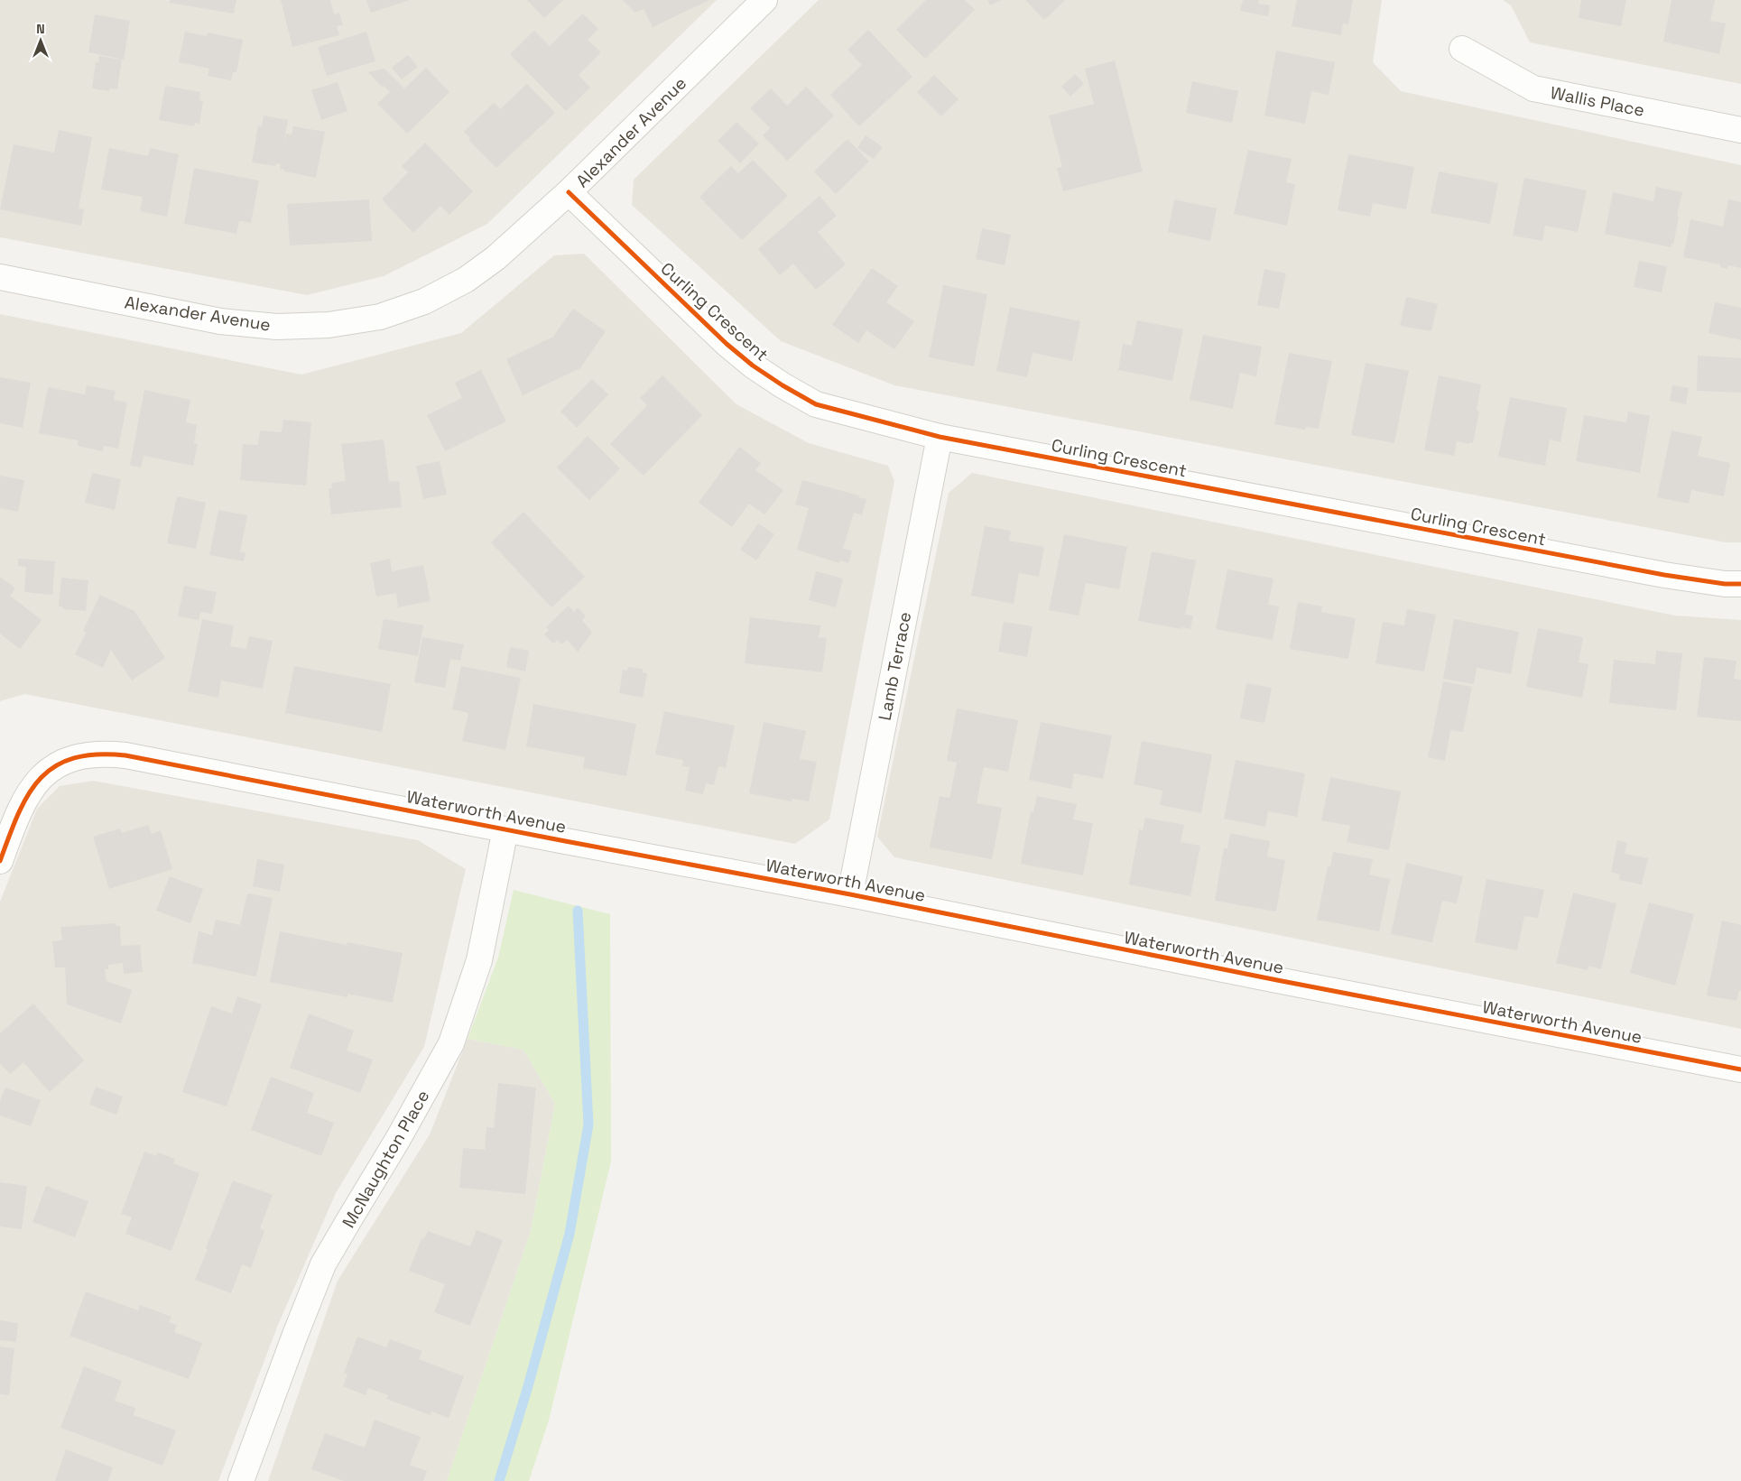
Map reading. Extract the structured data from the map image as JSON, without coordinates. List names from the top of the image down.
{
  "streets": {
    "street": [
      "Wallis Place",
      "Alexander Avenue",
      "Curling Crescent",
      "Lamb Terrace",
      "Waterworth Avenue",
      "McNaughton Place"
    ]
  },
  "crossings": [
    ["Alexander Avenue", "Curling Crescent"],
    ["Curling Crescent", "Lamb Terrace"],
    ["Lamb Terrace", "Waterworth Avenue"],
    ["Waterworth Avenue", "McNaughton Place"]
  ],
  "north": "top"
}
